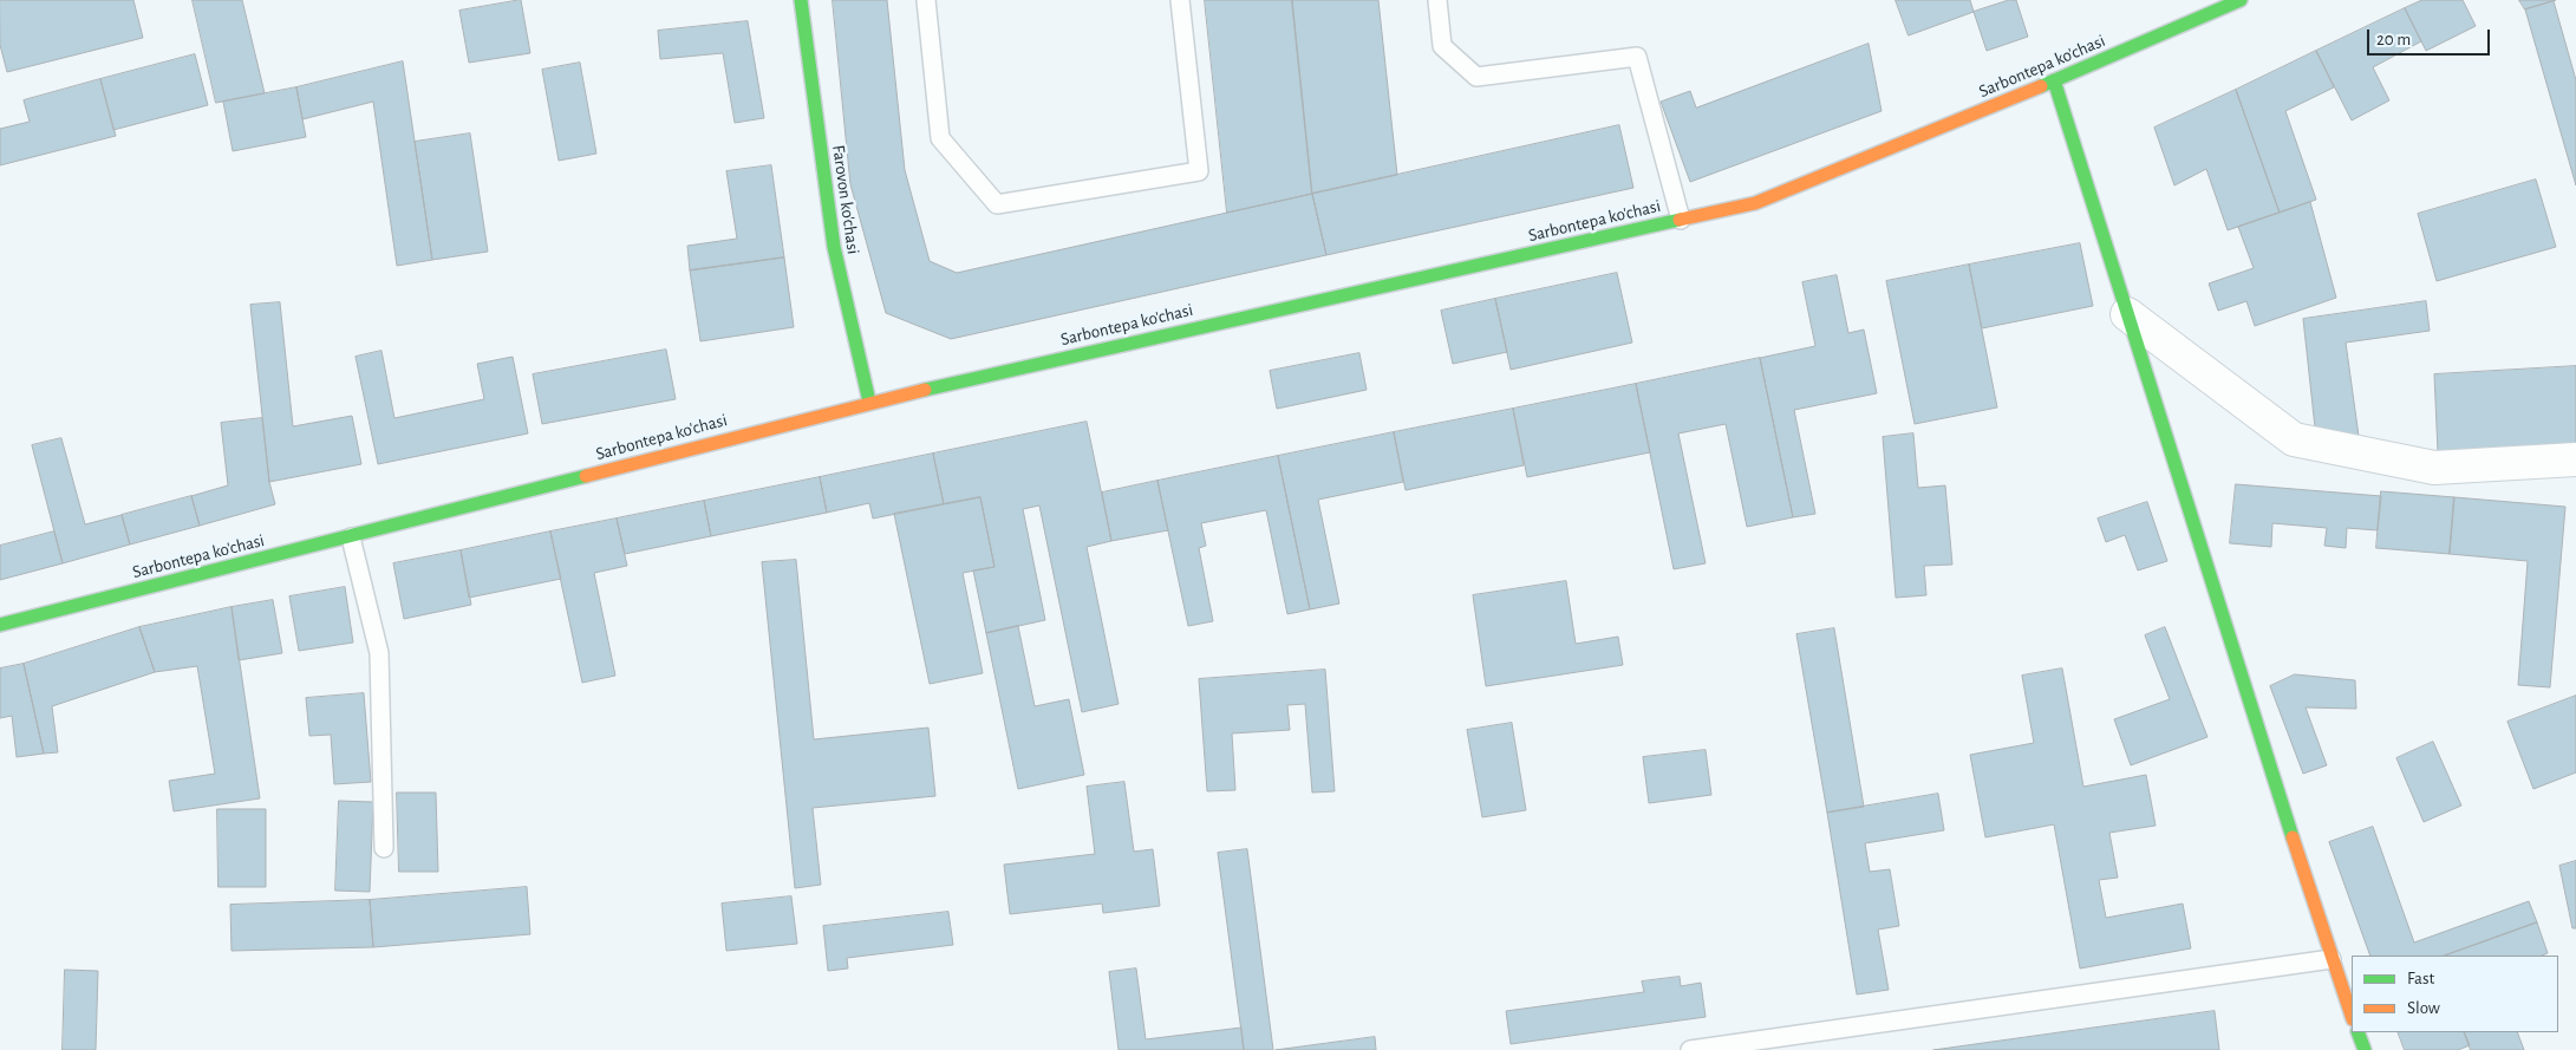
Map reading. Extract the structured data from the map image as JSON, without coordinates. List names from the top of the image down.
{
  "streets": {
    "street": ["Sarbontepa ko'chasi", "Farovon ko'chasi"]
  },
  "crossings": [
    ["Sarbontepa ko'chasi", "Farovon ko'chasi"]
  ],
  "legend": ["Fast", "Slow"],
  "scale_bar": "20 m"
}
